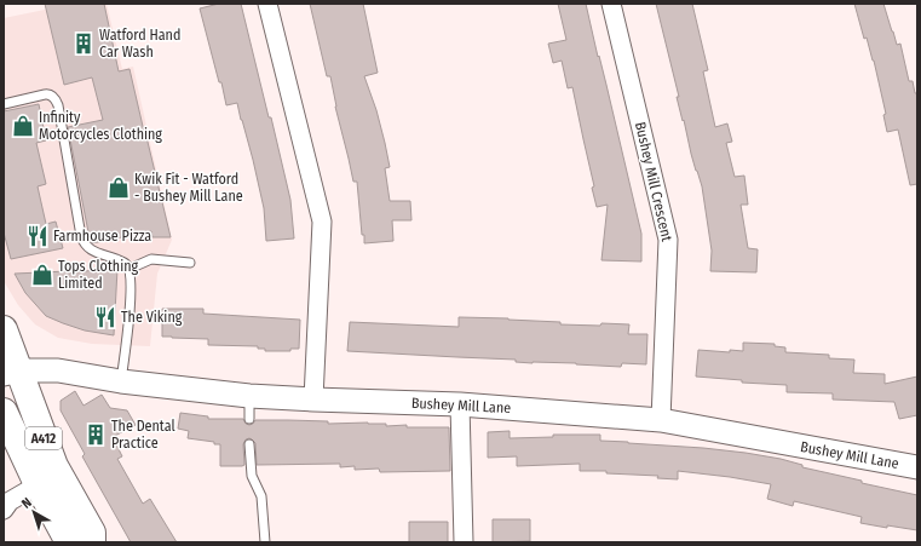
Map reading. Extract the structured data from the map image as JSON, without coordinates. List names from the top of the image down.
{
  "streets": {
    "main road": ["A412"],
    "street": ["Bushey Mill Crescent", "Bushey Mill Lane"]
  },
  "crossings": [
    ["Bushey Mill Crescent", "Bushey Mill Lane"],
    ["Bushey Mill Lane", "A412"]
  ],
  "places": {
    "building": ["Watford Hand Car Wash", "The Dental Practice"],
    "shop": ["Infinity Motorcycles Clothing", "Kwik Fit - Watford - Bushey Mill Lane", "Tops Clothing Limited"],
    "restaurant": ["Farmhouse Pizza", "The Viking"]
  },
  "north": "top left"
}
